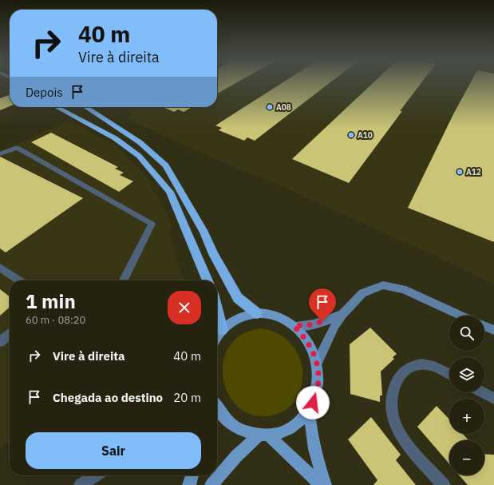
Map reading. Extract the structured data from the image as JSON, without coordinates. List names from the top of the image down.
{
  "places": ["A08", "A10", "A12"],
  "page": {
    "turn": ["40 m", "Vire à direita"],
    "then": "Depois",
    "heading": ["1 min", "60 m · 08:20"],
    "map_buttons": ["+", "−"],
    "list": [
      {
        "name": "Vire à direita",
        "value": "40 m"
      },
      {
        "name": "Chegada ao destino",
        "value": "20 m"
      }
    ],
    "buttons": "Sair"
  }
}
